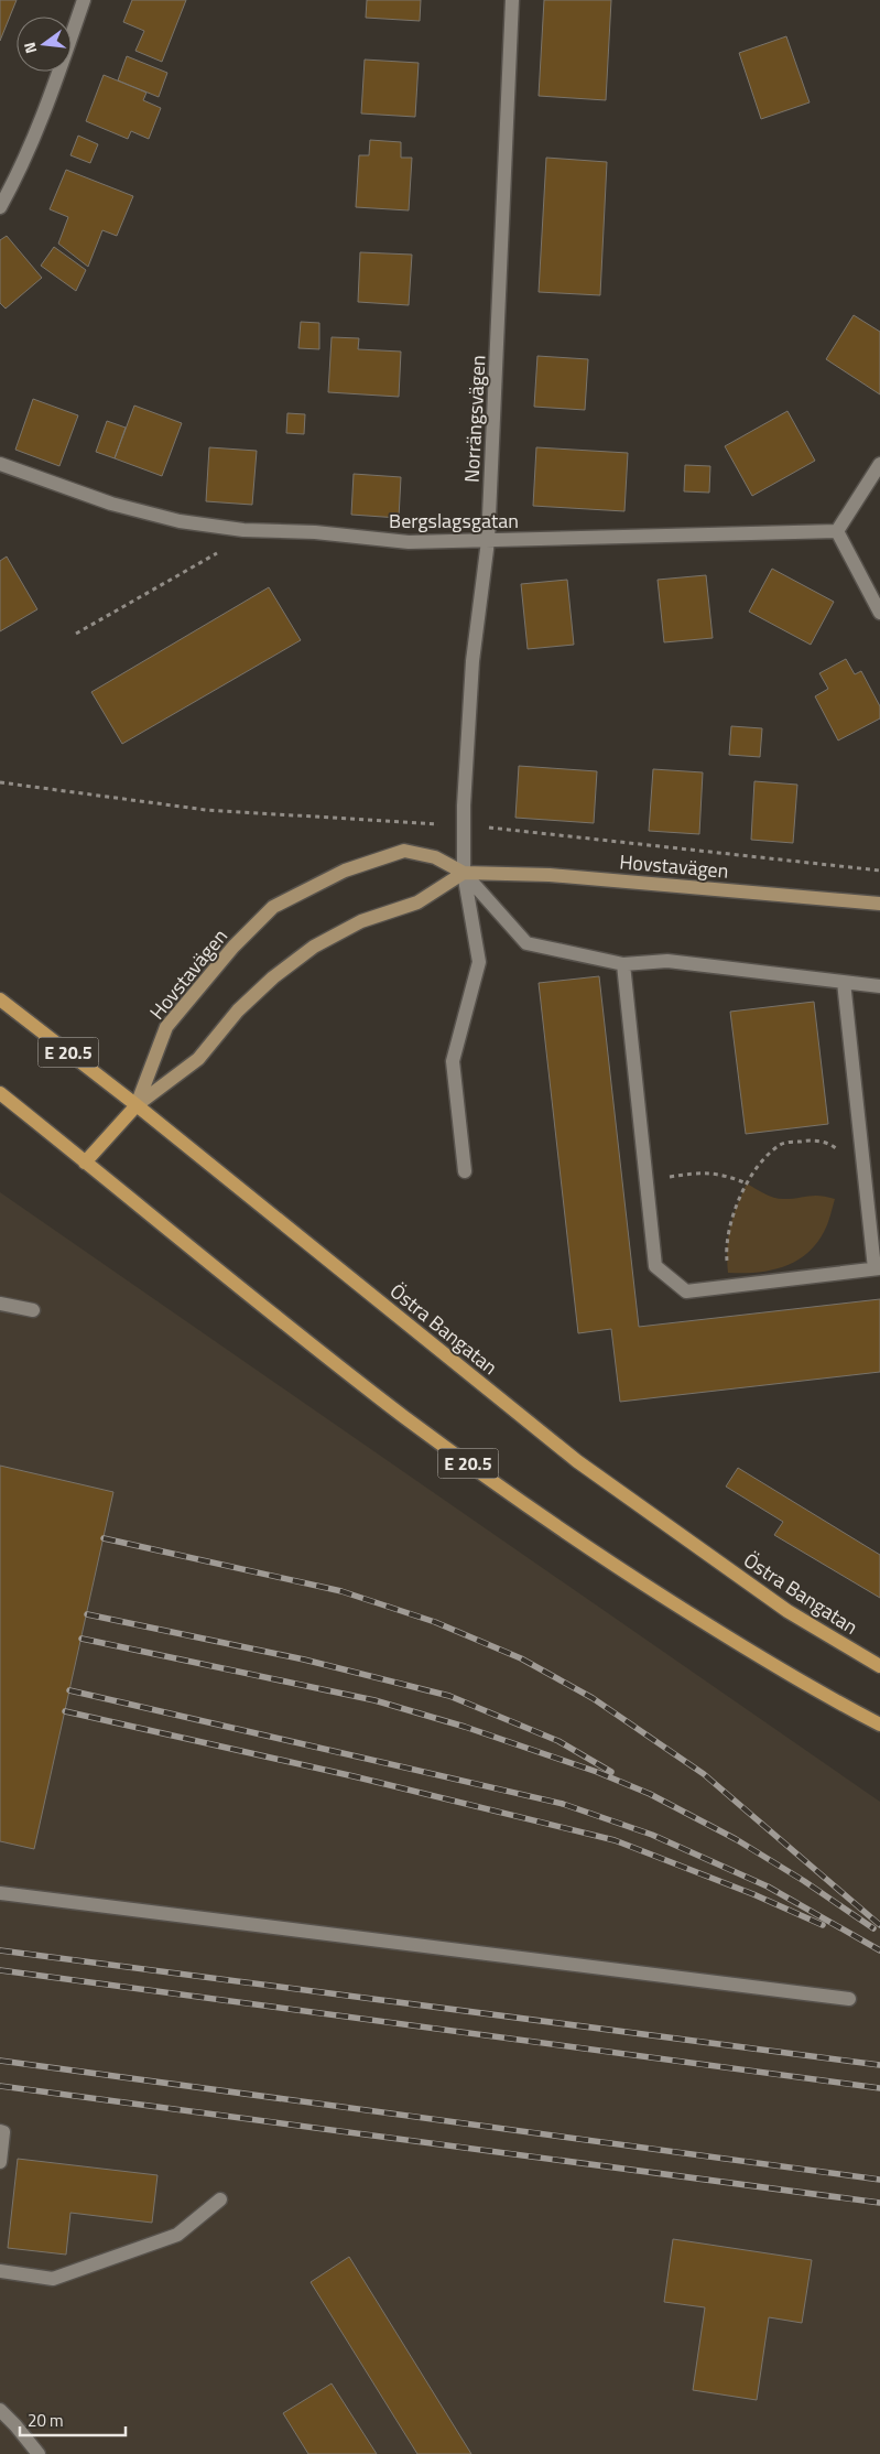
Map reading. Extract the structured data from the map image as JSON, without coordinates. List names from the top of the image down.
{
  "streets": {
    "main road": ["E 20.5", "Östra Bangatan"],
    "street": ["Norrängsvägen", "Bergslagsgatan", "Hovstavägen"]
  },
  "crossings": [
    ["Norrängsvägen", "Bergslagsgatan"],
    ["Norrängsvägen", "Hovstavägen"],
    ["Hovstavägen", "Östra Bangatan"]
  ],
  "scale_bar": "20 m",
  "north": "left"
}
